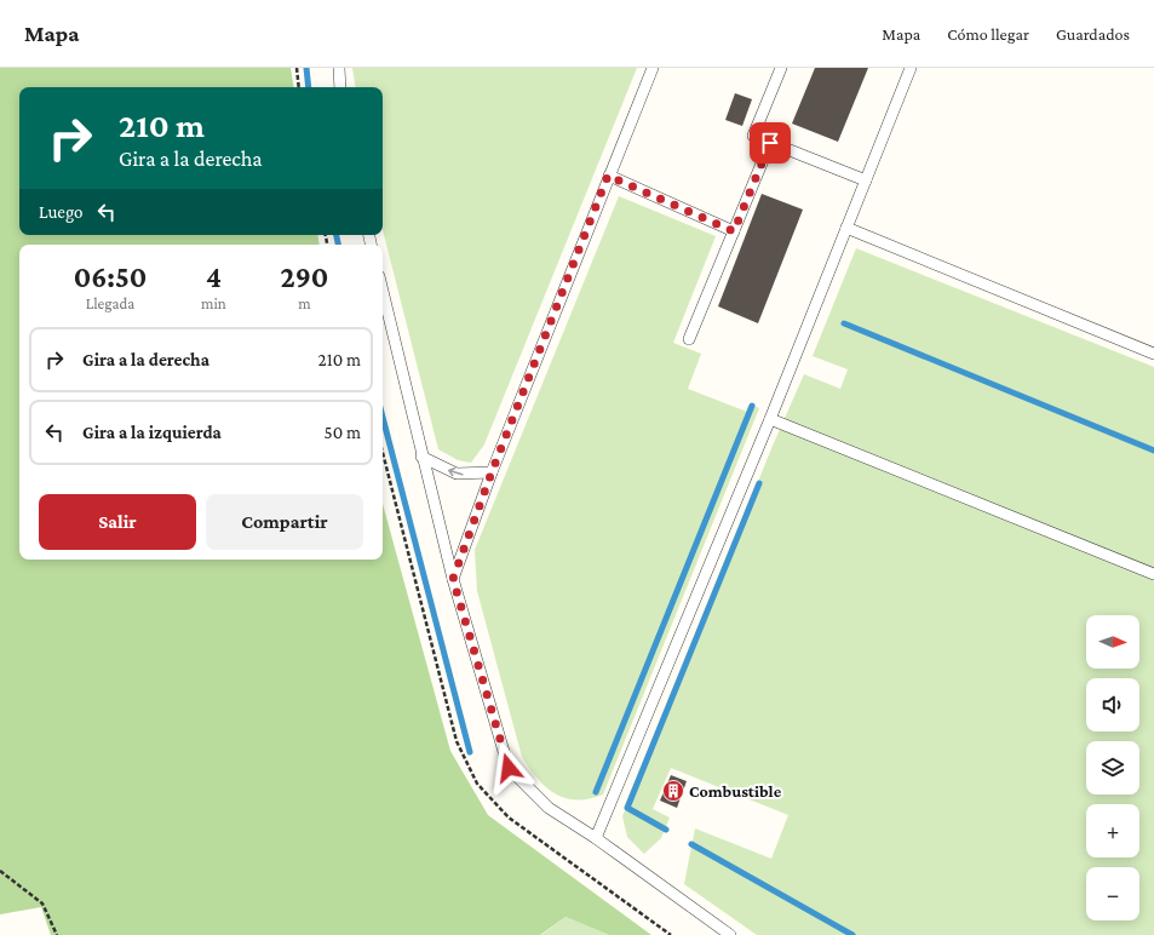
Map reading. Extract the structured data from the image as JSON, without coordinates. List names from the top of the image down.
{
  "places": {
    "building": ["Combustible"]
  },
  "north": "right",
  "page": {
    "header": "Mapa",
    "nav": ["Mapa", "Cómo llegar", "Guardados"],
    "turn": ["210 m", "Gira a la derecha"],
    "then": "Luego",
    "eta": [
      "06:50",
      "Llegada",
      "4",
      "min",
      "290",
      "m"
    ],
    "list": [
      {
        "name": "Gira a la derecha",
        "value": "210 m"
      },
      {
        "name": "Gira a la izquierda",
        "value": "50 m"
      }
    ],
    "buttons": ["Salir", "Compartir"],
    "map_buttons": ["+", "−"]
  }
}
